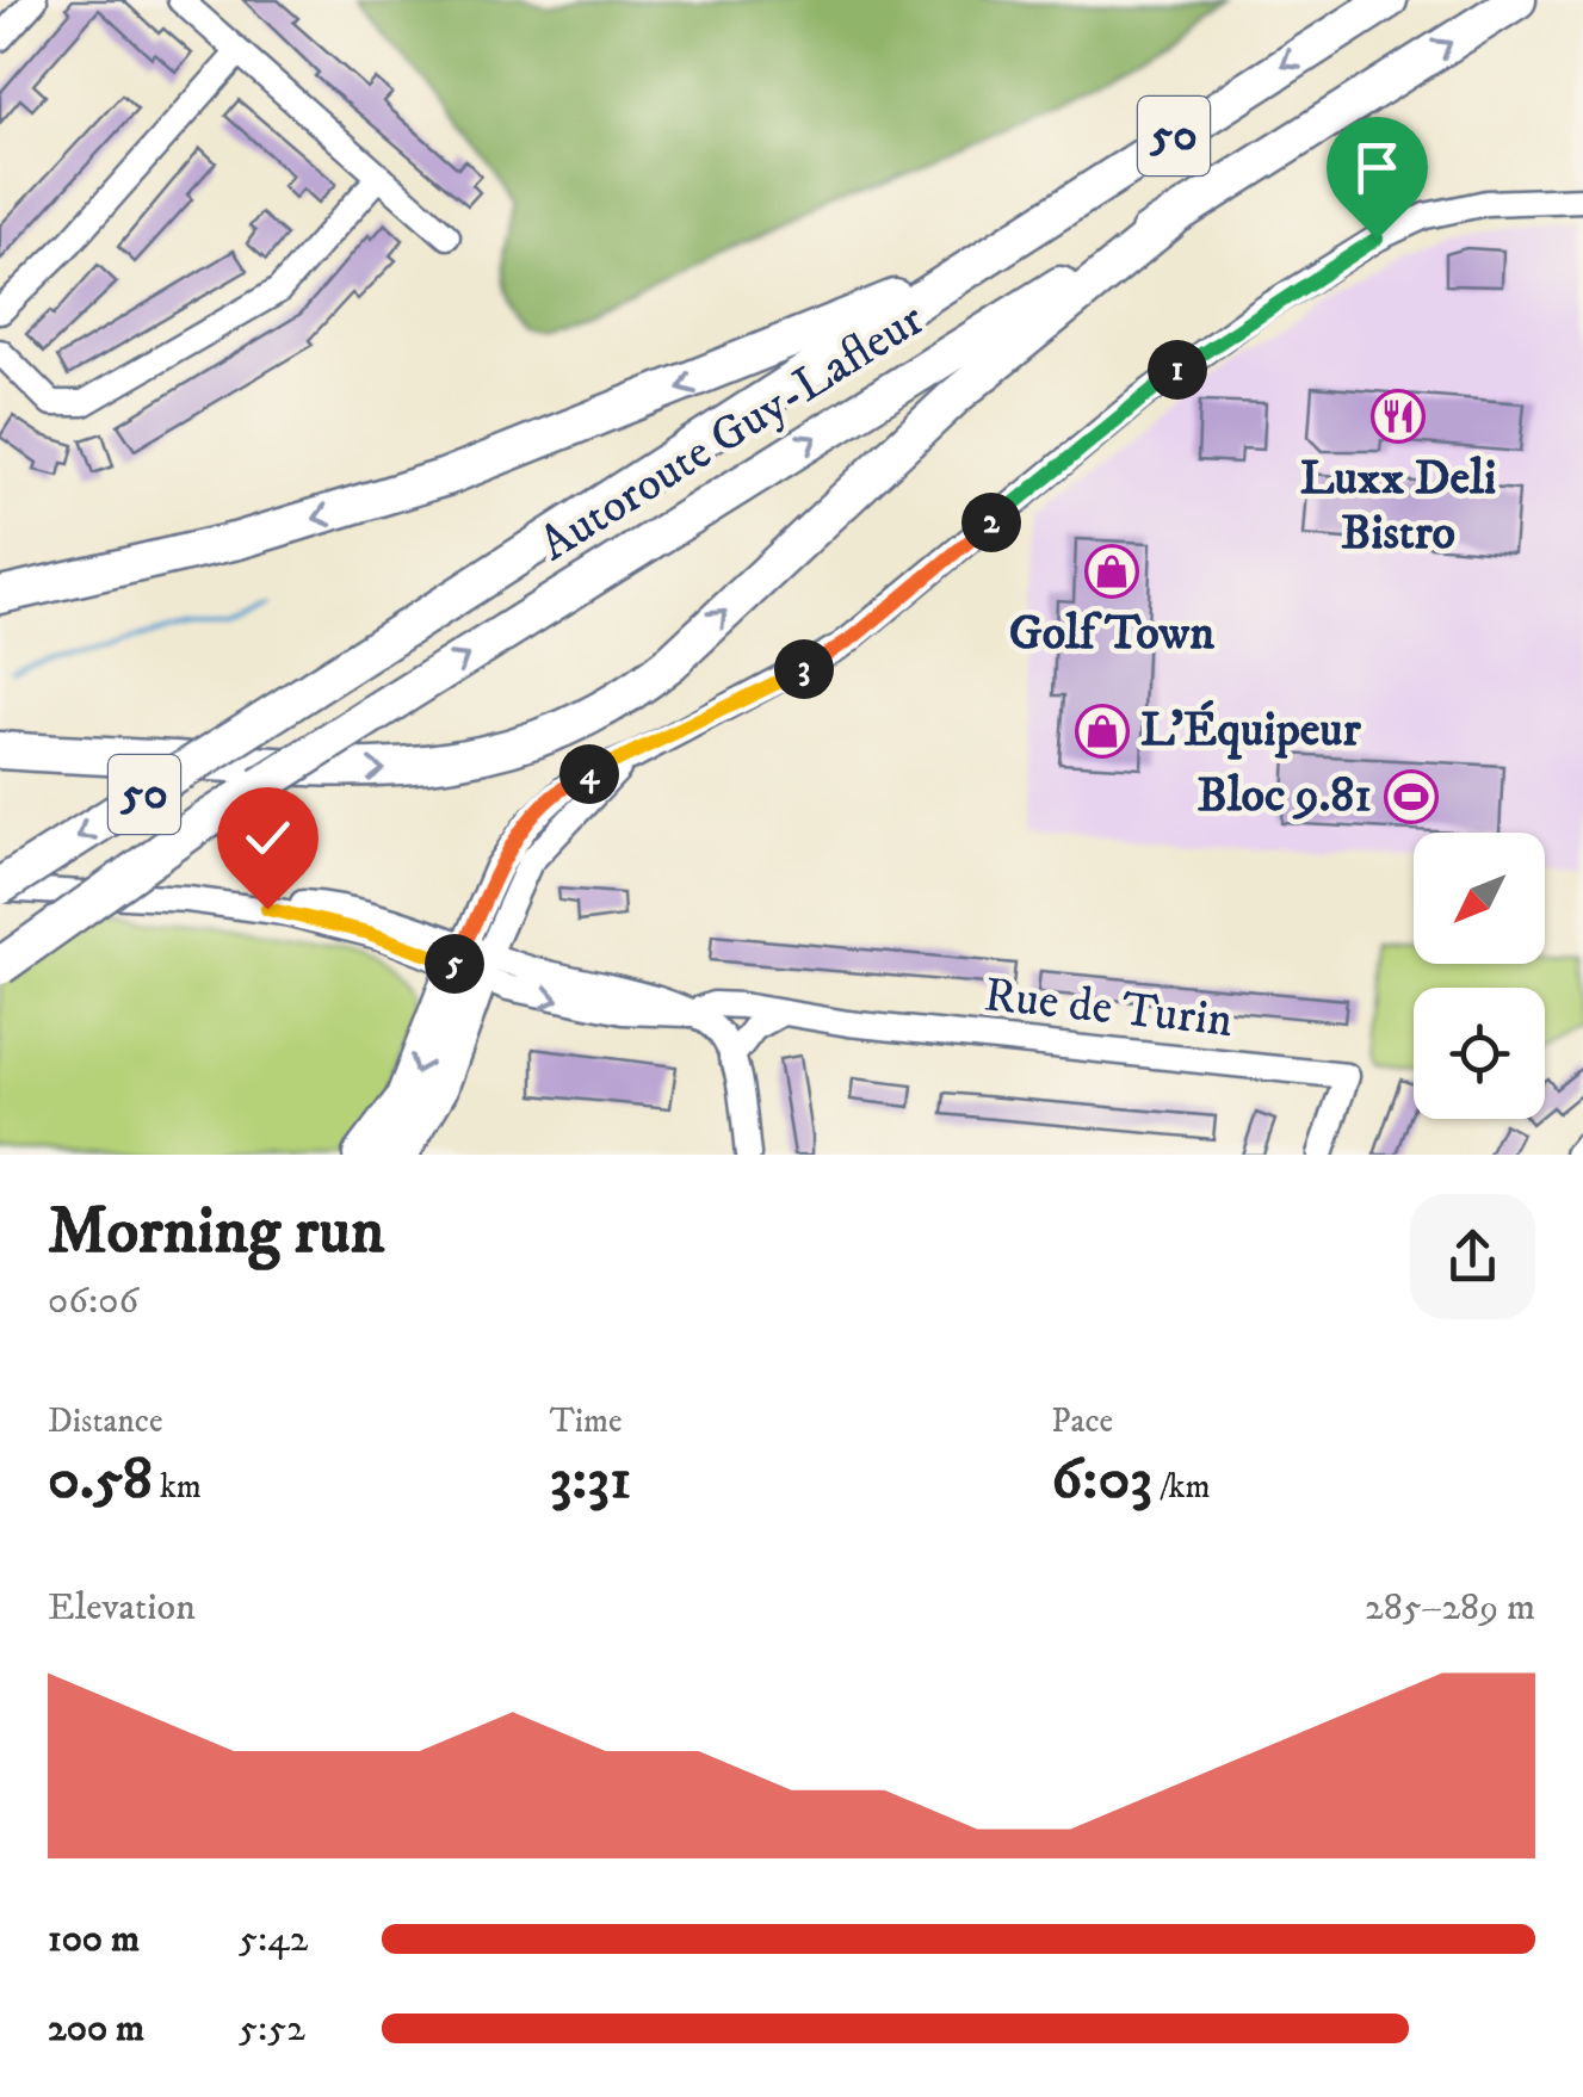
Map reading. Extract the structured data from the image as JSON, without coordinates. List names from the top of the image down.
{
  "streets": {
    "highway": ["50", "Autoroute Guy-Lafleur"],
    "street": ["Rue de Turin"]
  },
  "crossings": [
    ["Autoroute Guy-Lafleur", "Rue de Turin"]
  ],
  "places": {
    "restaurant": ["Luxx Deli Bistro"],
    "shop": ["Golf Town", "L'Équipeur"],
    "sports": ["Bloc 9.81"]
  },
  "north": "bottom left",
  "page": {
    "pins": [
      "1",
      "2",
      "3",
      "4",
      "5"
    ],
    "heading": ["Morning run", "06:06"],
    "stats": [
      ["Distance", "0.58 km"],
      ["Time", "3:31"],
      ["Pace", "6:03 /km"]
    ],
    "chart": ["Elevation", "285–289 m"],
    "list": [
      {
        "name": "100 m",
        "note": "5:42"
      },
      {
        "name": "200 m",
        "note": "5:52"
      }
    ]
  }
}
